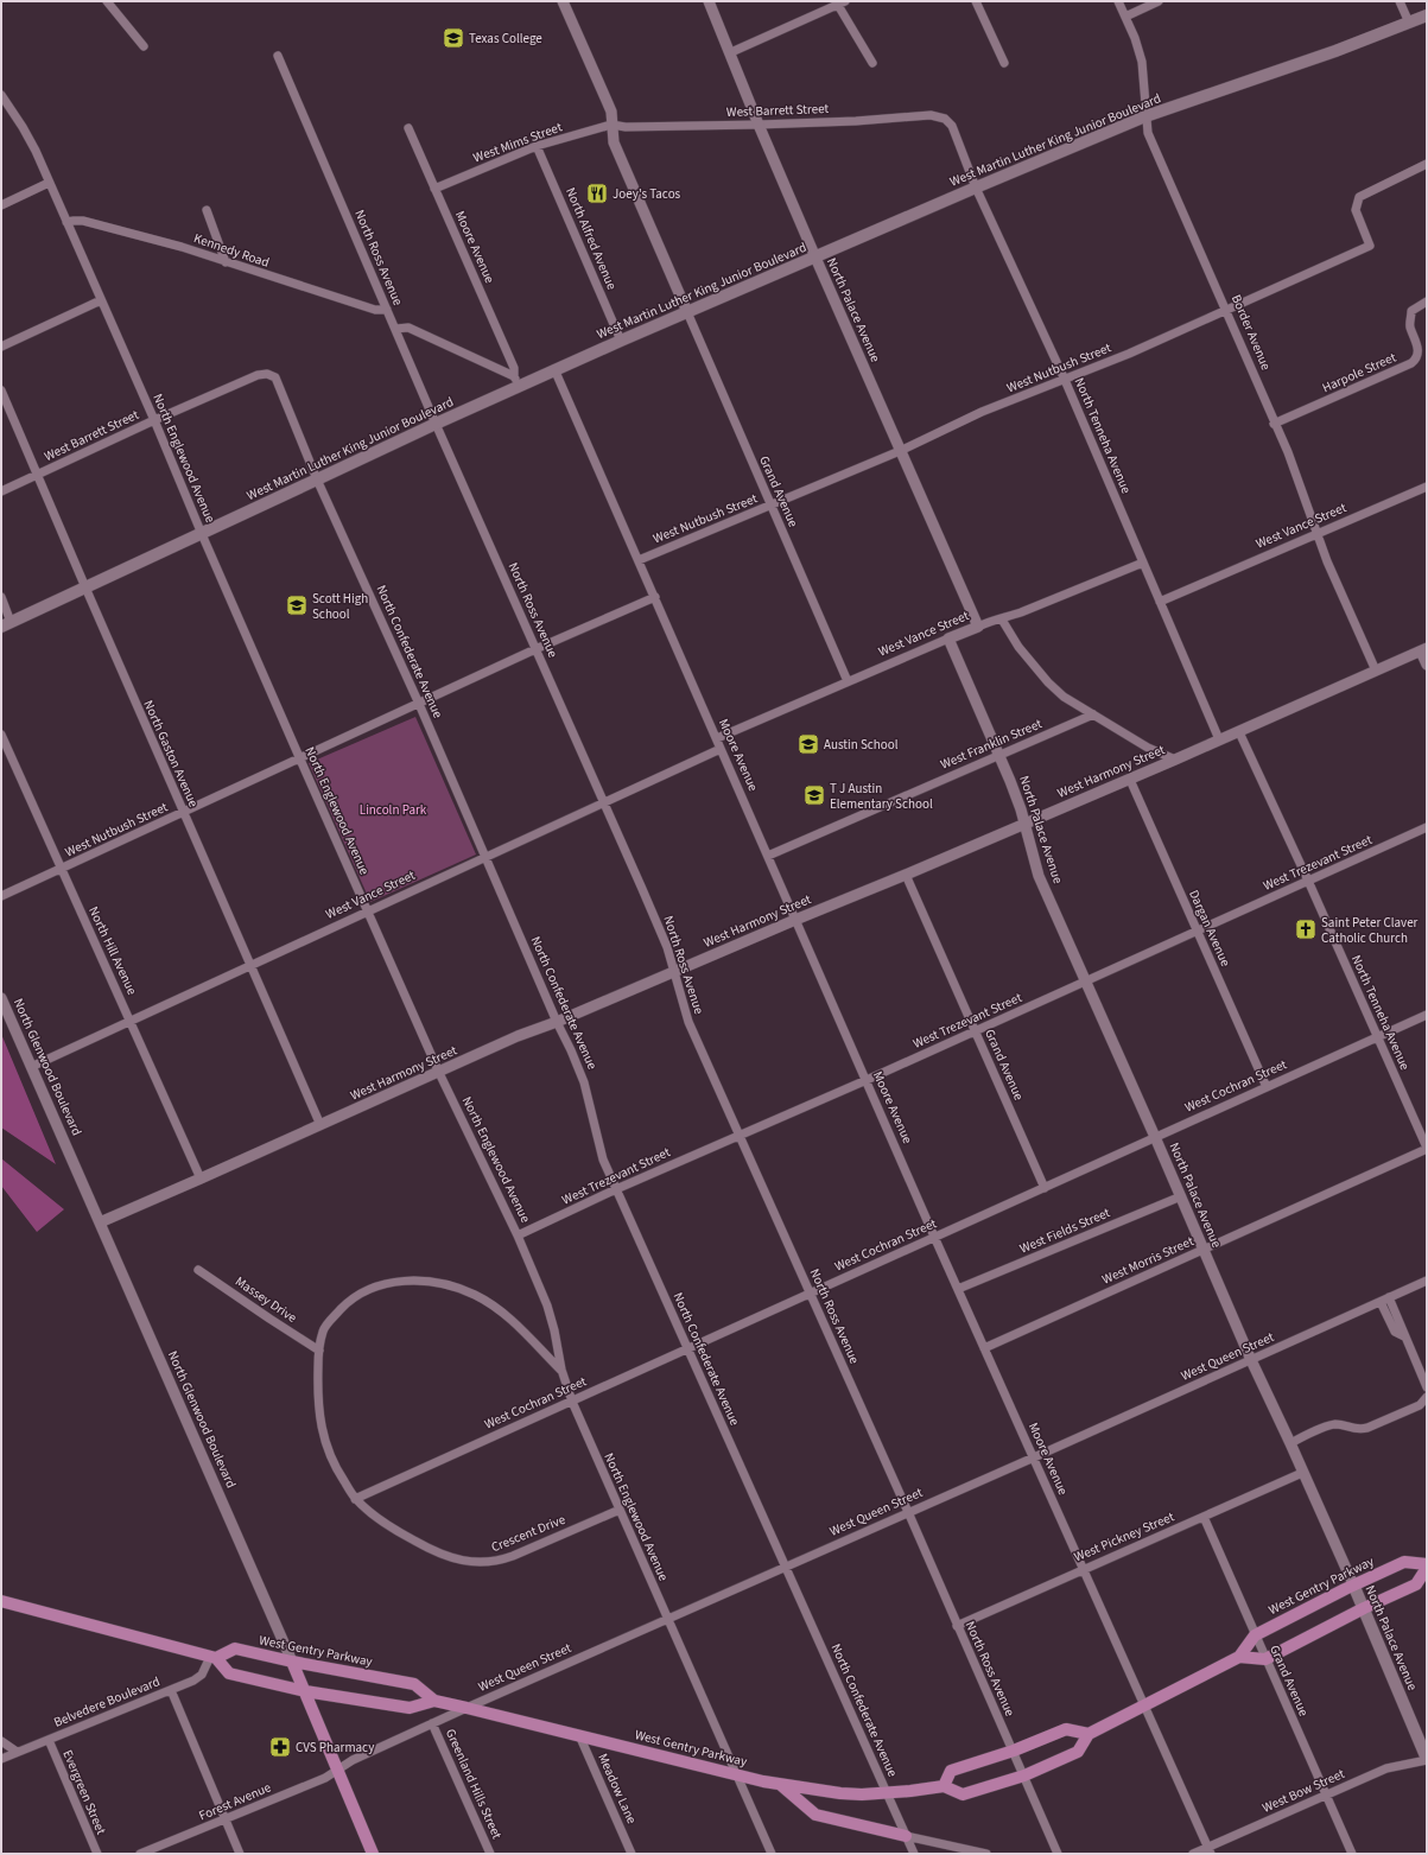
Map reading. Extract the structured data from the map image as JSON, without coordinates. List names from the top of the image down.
{
  "streets": {
    "main road": [
      "West Martin Luther King Junior Boulevard",
      "North Palace Avenue",
      "North Glenwood Boulevard",
      "West Gentry Parkway"
    ],
    "street": [
      "West Barrett Street",
      "West Mims Street",
      "North Alfred Avenue",
      "Moore Avenue",
      "Kennedy Road",
      "North Ross Avenue",
      "Border Avenue",
      "West Nutbush Street",
      "Harpole Street",
      "North Tenneha Avenue",
      "North Englewood Avenue",
      "Grand Avenue",
      "West Vance Street",
      "North Confederate Avenue",
      "West Franklin Street",
      "North Gaston Avenue",
      "West Harmony Street",
      "West Trezevant Street",
      "Dargan Avenue",
      "North Hill Avenue",
      "West Cochran Street",
      "West Fields Street",
      "West Morris Street",
      "Massey Drive",
      "West Queen Street",
      "Crescent Drive",
      "West Pickney Street",
      "Belvedere Boulevard",
      "Greenland Hills Street",
      "Meadow Lane",
      "West Bow Street",
      "Evergreen Street",
      "Forest Avenue"
    ]
  },
  "crossings": [
    ["West Barrett Street", "West Mims Street"],
    ["West Barrett Street", "North Palace Avenue"],
    ["West Barrett Street", "North Tenneha Avenue"],
    ["West Barrett Street", "North Englewood Avenue"],
    ["West Barrett Street", "North Confederate Avenue"],
    ["West Barrett Street", "North Gaston Avenue"],
    ["West Martin Luther King Junior Boulevard", "North Alfred Avenue"],
    ["West Martin Luther King Junior Boulevard", "Moore Avenue"],
    ["West Martin Luther King Junior Boulevard", "North Ross Avenue"],
    ["West Martin Luther King Junior Boulevard", "North Palace Avenue"],
    ["West Martin Luther King Junior Boulevard", "Border Avenue"],
    ["West Martin Luther King Junior Boulevard", "North Tenneha Avenue"],
    ["West Martin Luther King Junior Boulevard", "North Englewood Avenue"],
    ["West Martin Luther King Junior Boulevard", "Grand Avenue"],
    ["West Martin Luther King Junior Boulevard", "North Confederate Avenue"],
    ["West Martin Luther King Junior Boulevard", "North Gaston Avenue"],
    ["West Mims Street", "North Alfred Avenue"],
    ["West Mims Street", "Moore Avenue"],
    ["Moore Avenue", "West Nutbush Street"],
    ["Moore Avenue", "West Vance Street"],
    ["Moore Avenue", "West Franklin Street"],
    ["Moore Avenue", "West Harmony Street"],
    ["Moore Avenue", "West Trezevant Street"],
    ["Moore Avenue", "West Cochran Street"],
    ["Moore Avenue", "West Fields Street"],
    ["Moore Avenue", "West Morris Street"],
    ["Moore Avenue", "West Queen Street"],
    ["Moore Avenue", "West Pickney Street"],
    ["Moore Avenue", "West Gentry Parkway"],
    ["Moore Avenue", "West Bow Street"],
    ["Kennedy Road", "North Ross Avenue"],
    ["Kennedy Road", "North Englewood Avenue"],
    ["North Ross Avenue", "West Nutbush Street"],
    ["North Ross Avenue", "West Vance Street"],
    ["North Ross Avenue", "West Harmony Street"],
    ["North Ross Avenue", "West Trezevant Street"],
    ["North Ross Avenue", "West Cochran Street"],
    ["North Ross Avenue", "West Queen Street"],
    ["North Ross Avenue", "West Pickney Street"],
    ["North Ross Avenue", "West Gentry Parkway"],
    ["North Palace Avenue", "West Nutbush Street"],
    ["North Palace Avenue", "West Vance Street"],
    ["North Palace Avenue", "West Franklin Street"],
    ["North Palace Avenue", "West Harmony Street"],
    ["North Palace Avenue", "West Trezevant Street"],
    ["North Palace Avenue", "West Cochran Street"],
    ["North Palace Avenue", "West Fields Street"],
    ["North Palace Avenue", "West Morris Street"],
    ["North Palace Avenue", "West Queen Street"],
    ["North Palace Avenue", "West Pickney Street"],
    ["North Palace Avenue", "West Gentry Parkway"],
    ["North Palace Avenue", "West Bow Street"],
    ["Border Avenue", "West Nutbush Street"],
    ["Border Avenue", "Harpole Street"],
    ["Border Avenue", "West Vance Street"],
    ["Border Avenue", "West Harmony Street"],
    ["West Nutbush Street", "North Tenneha Avenue"],
    ["West Nutbush Street", "North Englewood Avenue"],
    ["West Nutbush Street", "Grand Avenue"],
    ["West Nutbush Street", "North Confederate Avenue"],
    ["West Nutbush Street", "North Gaston Avenue"],
    ["West Nutbush Street", "North Hill Avenue"],
    ["North Tenneha Avenue", "West Vance Street"],
    ["North Tenneha Avenue", "West Harmony Street"],
    ["North Tenneha Avenue", "West Trezevant Street"],
    ["North Tenneha Avenue", "West Cochran Street"],
    ["North Tenneha Avenue", "West Morris Street"],
    ["North Englewood Avenue", "West Vance Street"],
    ["North Englewood Avenue", "West Harmony Street"],
    ["North Englewood Avenue", "West Trezevant Street"],
    ["North Englewood Avenue", "West Cochran Street"],
    ["North Englewood Avenue", "West Queen Street"],
    ["North Englewood Avenue", "Crescent Drive"],
    ["North Englewood Avenue", "West Gentry Parkway"],
    ["Grand Avenue", "West Vance Street"],
    ["Grand Avenue", "West Harmony Street"],
    ["Grand Avenue", "West Trezevant Street"],
    ["Grand Avenue", "West Cochran Street"],
    ["Grand Avenue", "West Pickney Street"],
    ["Grand Avenue", "West Gentry Parkway"],
    ["Grand Avenue", "West Bow Street"],
    ["West Vance Street", "North Confederate Avenue"],
    ["West Vance Street", "North Gaston Avenue"],
    ["West Vance Street", "North Hill Avenue"],
    ["West Vance Street", "North Glenwood Boulevard"],
    ["North Confederate Avenue", "West Harmony Street"],
    ["North Confederate Avenue", "West Trezevant Street"],
    ["North Confederate Avenue", "West Cochran Street"],
    ["North Confederate Avenue", "West Queen Street"],
    ["North Confederate Avenue", "West Gentry Parkway"],
    ["North Gaston Avenue", "West Harmony Street"],
    ["West Harmony Street", "Dargan Avenue"],
    ["West Harmony Street", "North Hill Avenue"],
    ["West Harmony Street", "North Glenwood Boulevard"],
    ["West Trezevant Street", "Dargan Avenue"],
    ["Dargan Avenue", "West Cochran Street"],
    ["North Glenwood Boulevard", "West Queen Street"],
    ["North Glenwood Boulevard", "West Gentry Parkway"],
    ["North Glenwood Boulevard", "Forest Avenue"],
    ["West Cochran Street", "Crescent Drive"],
    ["Massey Drive", "Crescent Drive"],
    ["West Queen Street", "West Gentry Parkway"],
    ["West Queen Street", "Greenland Hills Street"],
    ["West Queen Street", "Forest Avenue"],
    ["West Gentry Parkway", "Belvedere Boulevard"],
    ["West Gentry Parkway", "Meadow Lane"],
    ["Belvedere Boulevard", "Evergreen Street"]
  ],
  "parks": ["Lincoln Park"],
  "places": {
    "school or university": [
      "Texas College",
      "Scott High School",
      "Austin School",
      "T J Austin Elementary School"
    ],
    "restaurant": ["Joey's Tacos"],
    "church": ["Saint Peter Claver Catholic Church"],
    "pharmacy": ["CVS Pharmacy"]
  }
}
